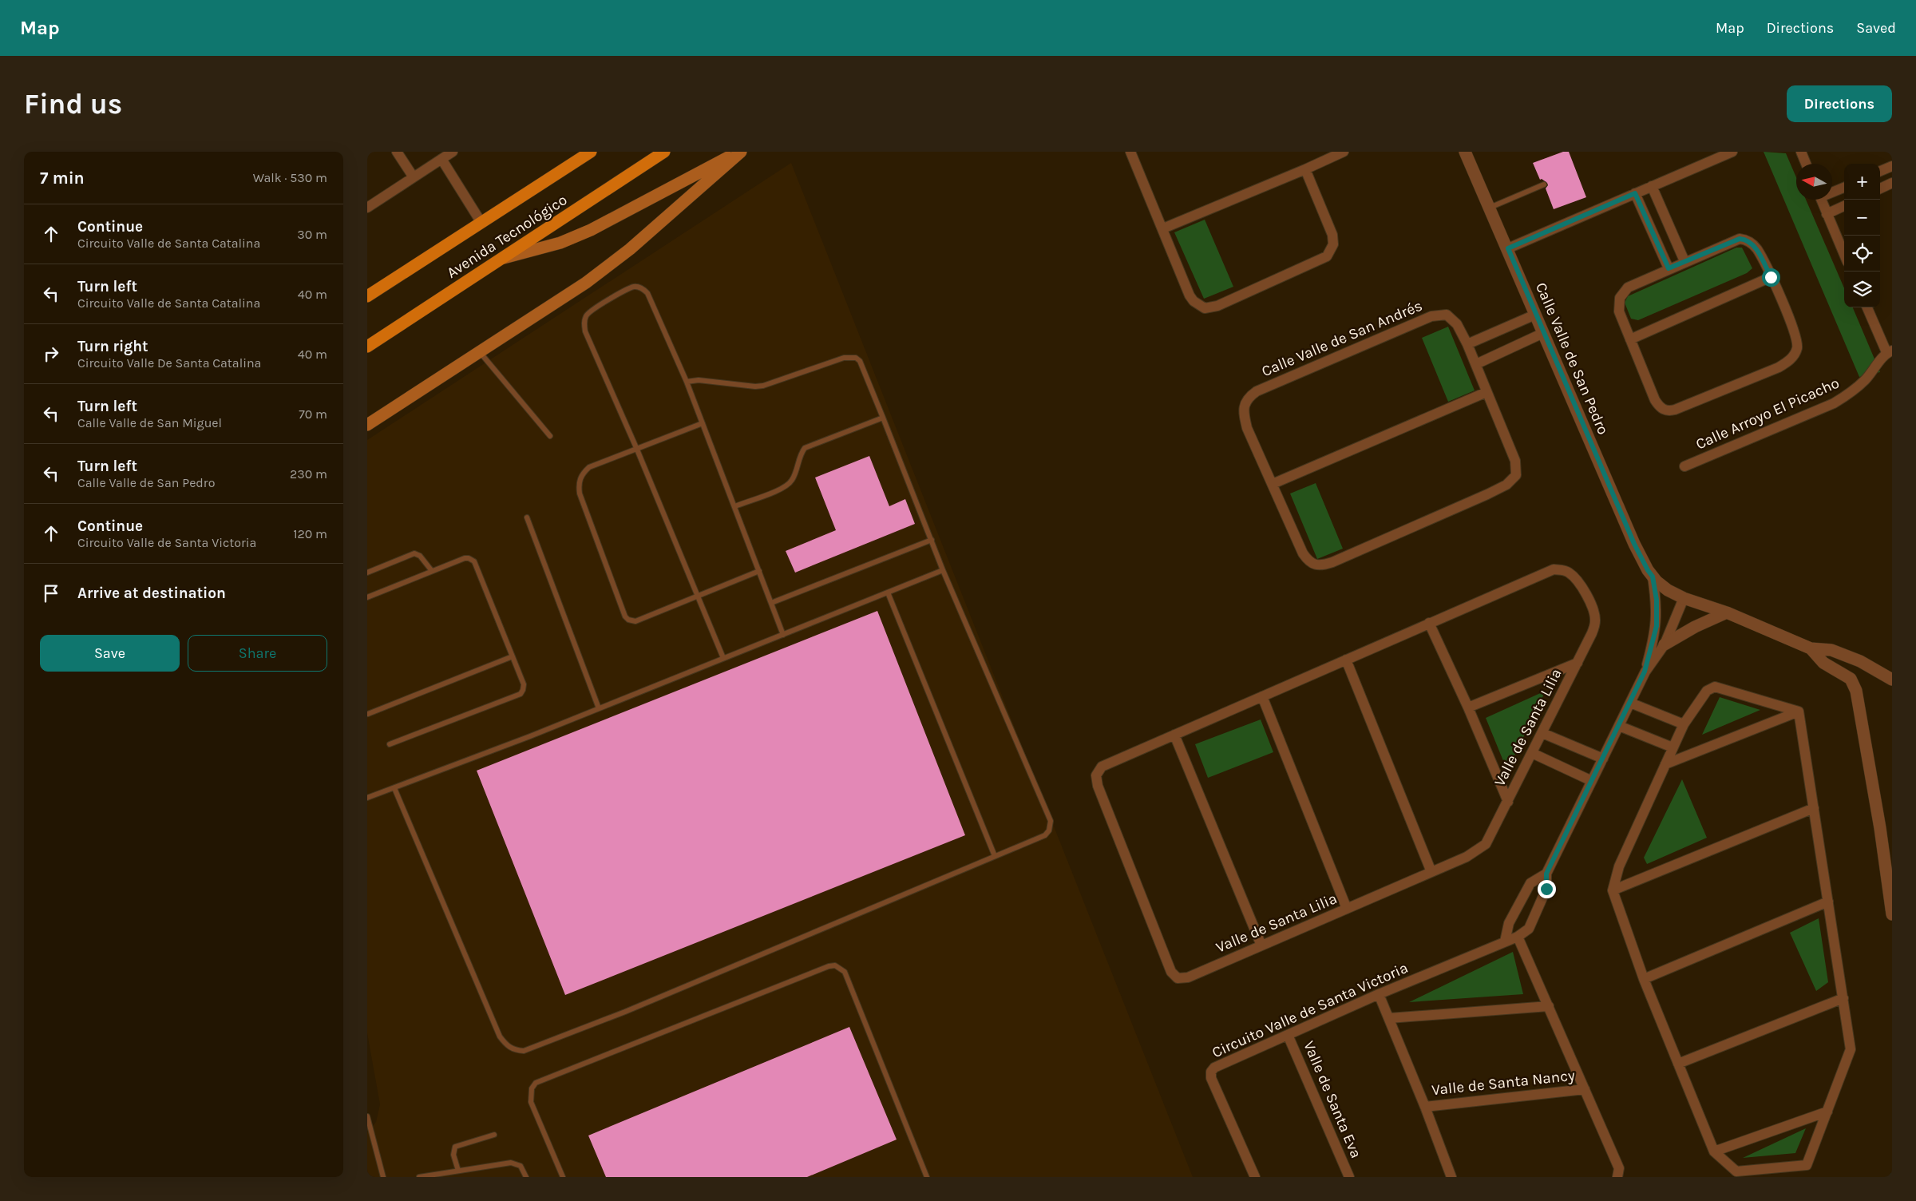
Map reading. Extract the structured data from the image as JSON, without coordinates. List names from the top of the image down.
{
  "streets": {
    "main road": ["Avenida Tecnológico"],
    "street": [
      "Calle Valle de San Andrés",
      "Calle Valle de San Pedro",
      "Calle Arroyo El Picacho",
      "Valle de Santa Lilia",
      "Circuito Valle de Santa Victoria",
      "Valle de Santa Nancy",
      "Valle de Santa Eva"
    ]
  },
  "crossings": [
    ["Calle Valle de San Pedro", "Circuito Valle de Santa Victoria"],
    ["Circuito Valle de Santa Victoria", "Valle de Santa Eva"]
  ],
  "north": "left",
  "page": {
    "header": "Map",
    "nav": ["Map", "Directions", "Saved"],
    "buttons": [
      "Directions",
      ["Save", "Share"]
    ],
    "title": "Find us",
    "heading": ["7 min", "Walk · 530 m"],
    "map_buttons": ["+", "−"],
    "list": [
      ["Continue", "Circuito Valle de Santa Catalina", "30 m"],
      ["Turn left", "Circuito Valle de Santa Catalina", "40 m"],
      ["Turn right", "Circuito Valle De Santa Catalina", "40 m"],
      ["Turn left", "Calle Valle de San Miguel", "70 m"],
      ["Turn left", "Calle Valle de San Pedro", "230 m"],
      ["Continue", "Circuito Valle de Santa Victoria", "120 m"],
      "Arrive at destination"
    ]
  }
}
